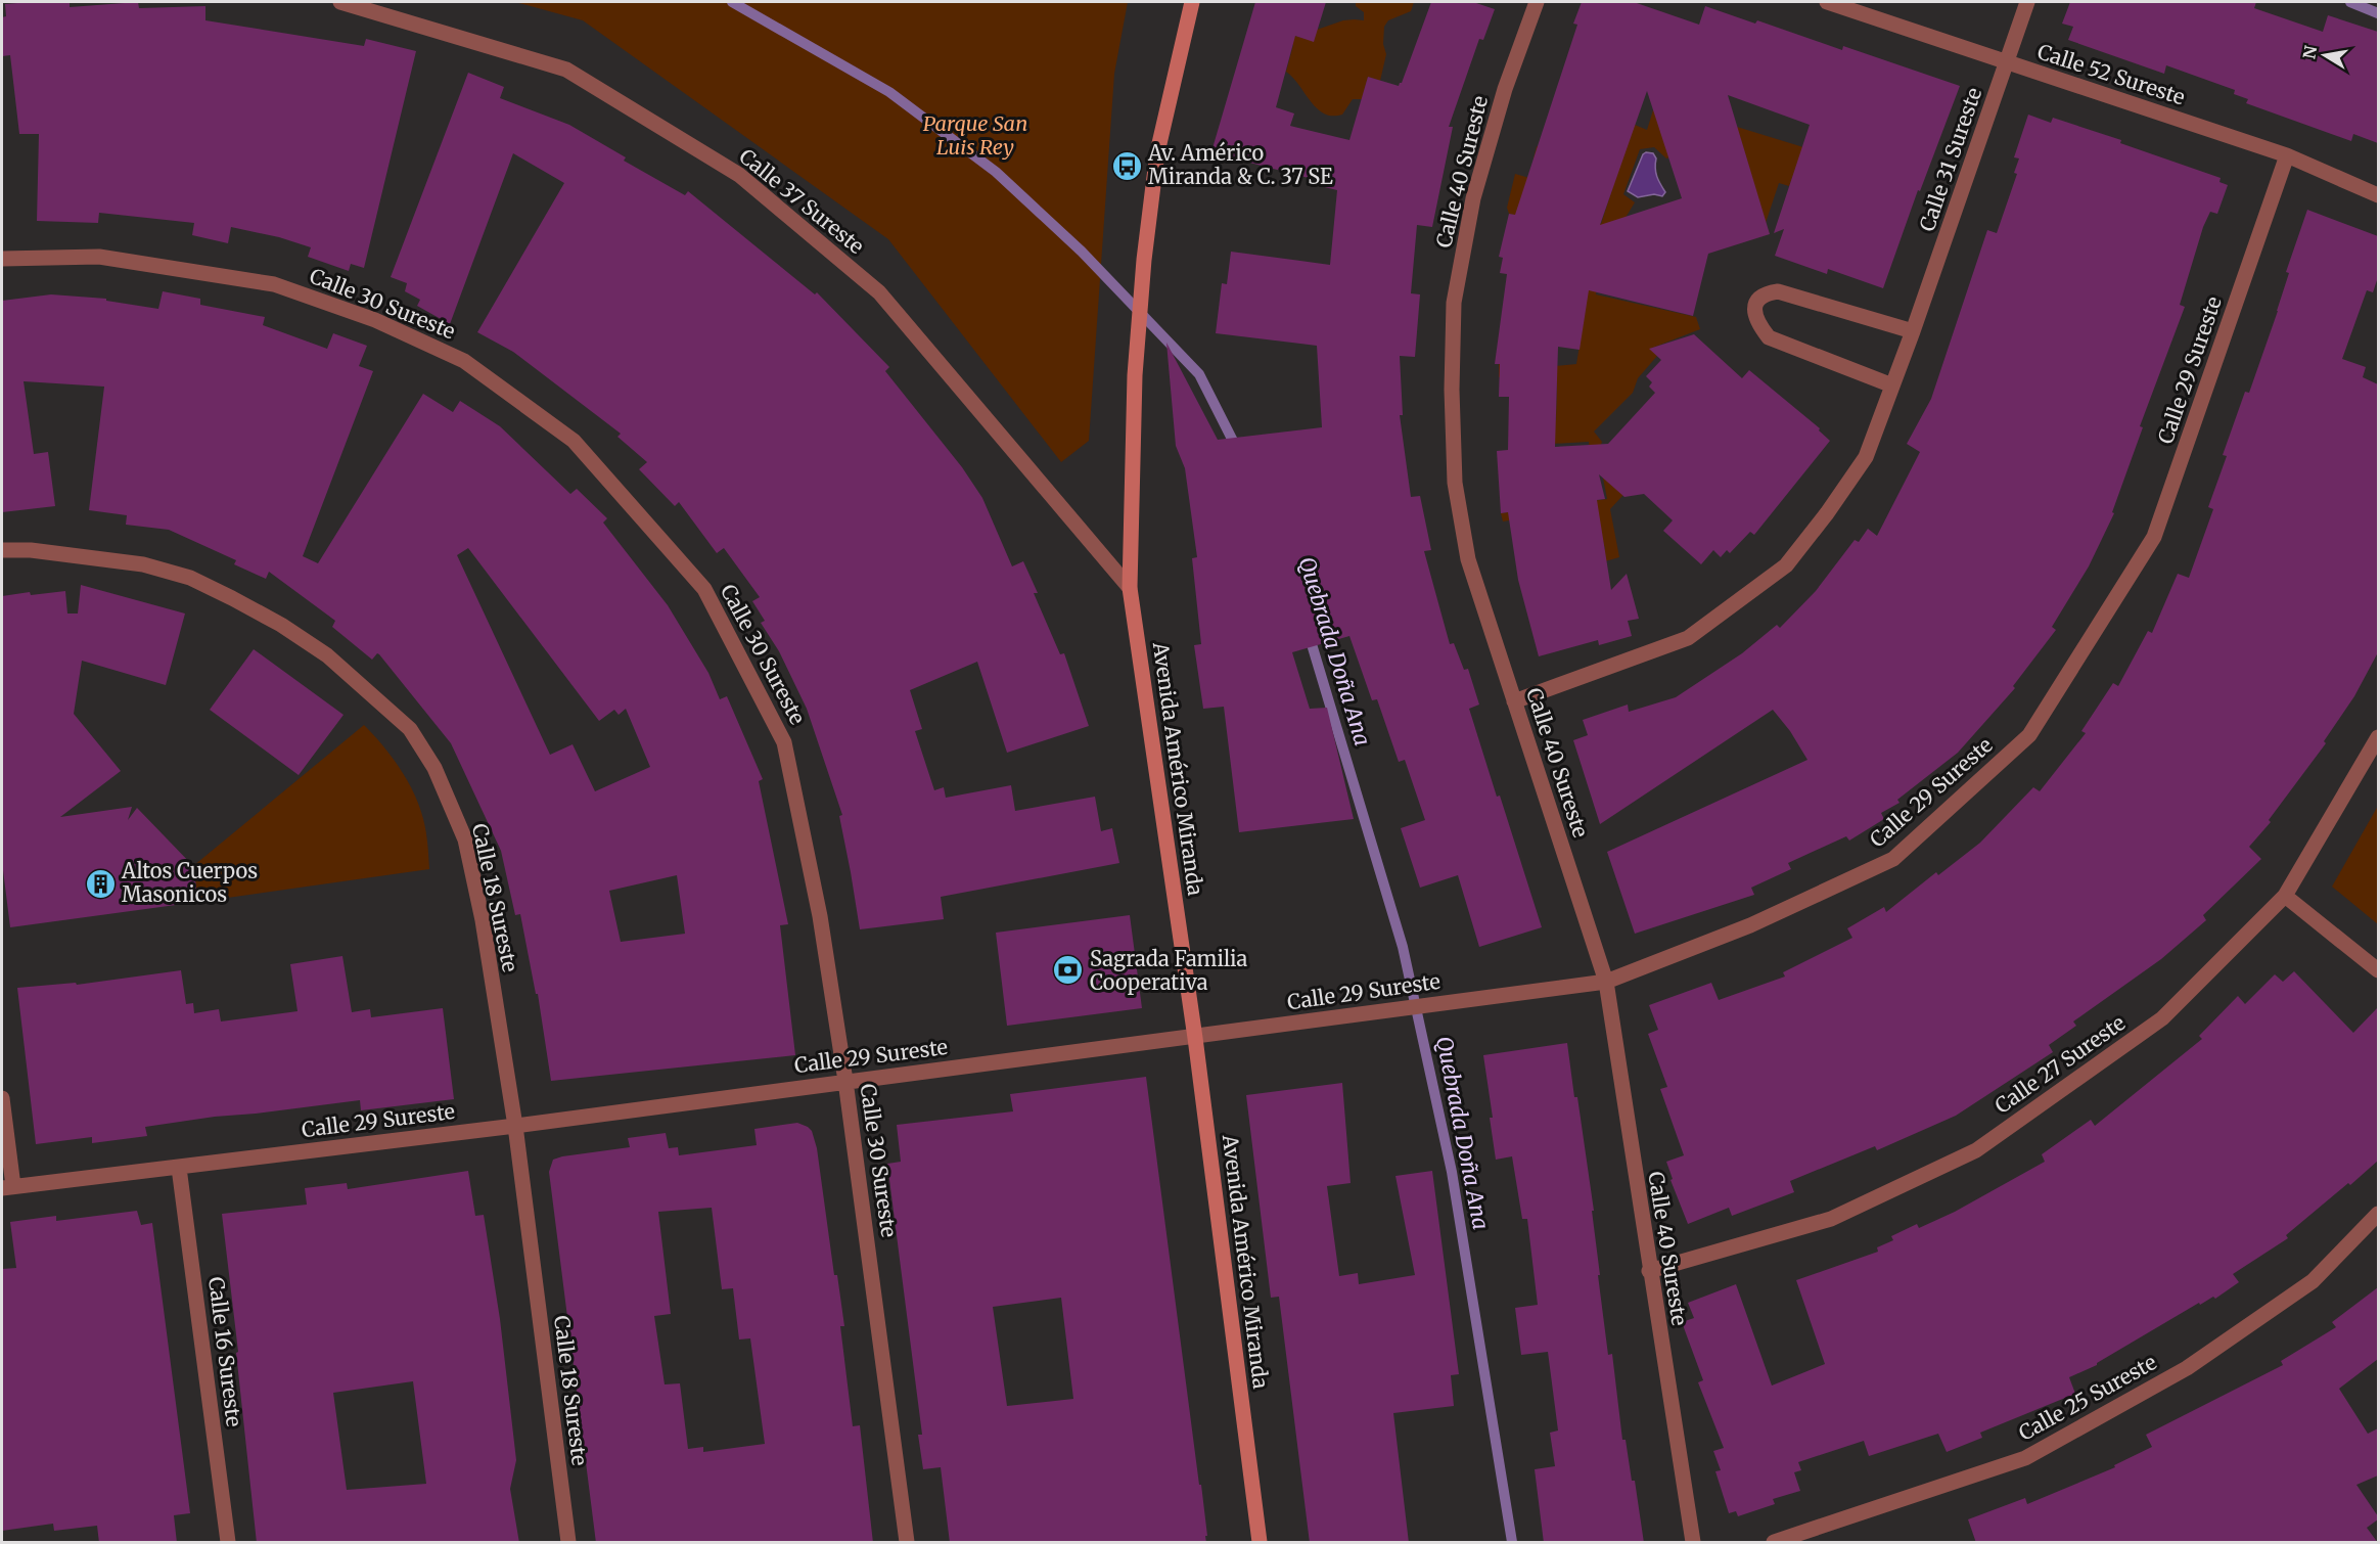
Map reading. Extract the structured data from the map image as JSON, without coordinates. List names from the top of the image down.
{
  "streets": {
    "street": [
      "Calle 52 Sureste",
      "Calle 31 Sureste",
      "Calle 40 Sureste",
      "Calle 37 Sureste",
      "Calle 30 Sureste",
      "Calle 29 Sureste",
      "Avenida Américo Miranda",
      "Calle 18 Sureste",
      "Calle 27 Sureste",
      "Calle 16 Sureste",
      "Calle 25 Sureste"
    ]
  },
  "crossings": [
    ["Calle 52 Sureste", "Calle 31 Sureste"],
    ["Calle 52 Sureste", "Calle 29 Sureste"],
    ["Calle 31 Sureste", "Calle 40 Sureste"],
    ["Calle 40 Sureste", "Calle 29 Sureste"],
    ["Calle 40 Sureste", "Calle 27 Sureste"],
    ["Calle 37 Sureste", "Avenida Américo Miranda"],
    ["Calle 30 Sureste", "Calle 29 Sureste"],
    ["Calle 29 Sureste", "Avenida Américo Miranda"],
    ["Calle 29 Sureste", "Calle 18 Sureste"],
    ["Calle 29 Sureste", "Calle 16 Sureste"]
  ],
  "water": ["Quebrada Doña Ana"],
  "parks": ["Parque San Luis Rey"],
  "places": {
    "bus stop": ["Av. Américo Miranda & C. 37 SE"],
    "building": ["Altos Cuerpos Masonicos"],
    "bank": ["Sagrada Familia Cooperativa"]
  },
  "north": "left"
}
